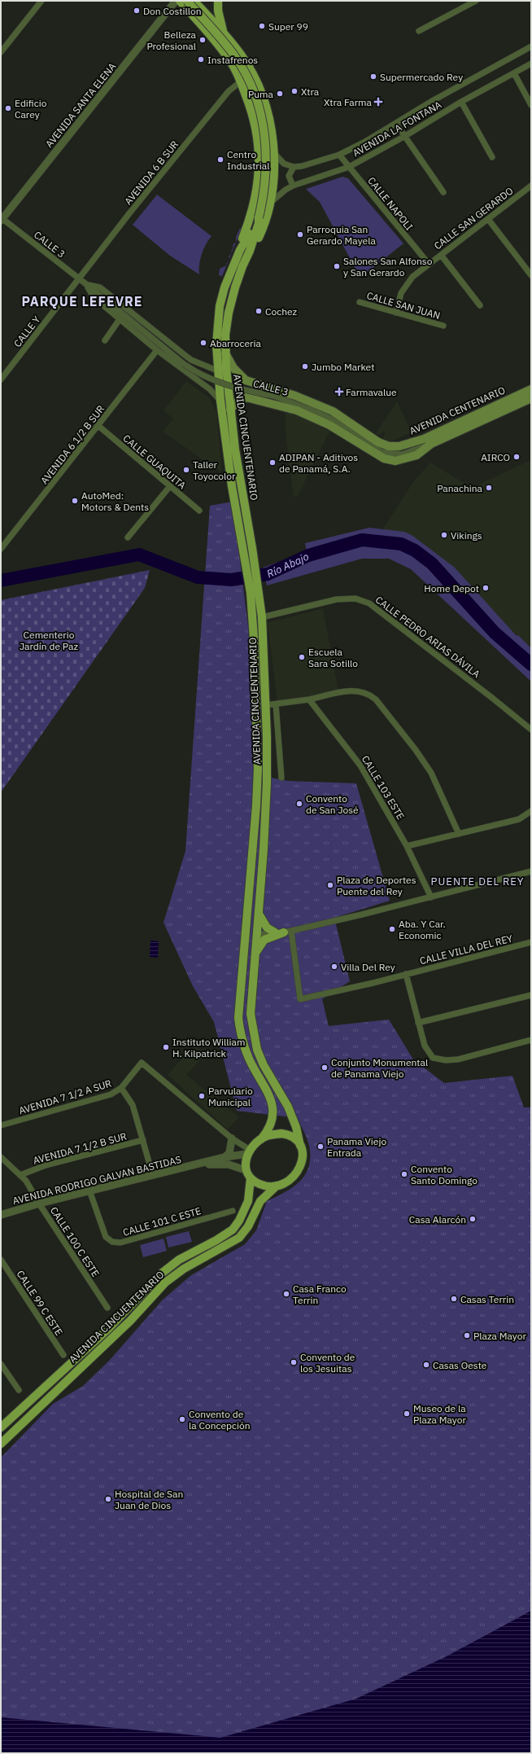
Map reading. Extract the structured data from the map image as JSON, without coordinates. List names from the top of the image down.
{
  "streets": {
    "main road": ["AVENIDA CENTENARIO", "AVENIDA CINCUENTENARIO"],
    "street": [
      "AVENIDA SANTA ELENA",
      "AVENIDA LA FONTANA",
      "AVENIDA 6 B SUR",
      "CALLE NAPOLI",
      "CALLE SAN GERARDO",
      "CALLE 3",
      "CALLE SAN JUAN",
      "CALLE Y",
      "AVENIDA 6 1/2 B SUR",
      "CALLE GUAQUITA",
      "CALLE PEDRO ARIAS DÁVILA",
      "CALLE 103 ESTE",
      "CALLE VILLA DEL REY",
      "AVENIDA 7 1/2 A SUR",
      "AVENIDA 7 1/2 B SUR",
      "AVENIDA RODRIGO GALVAN BASTIDAS",
      "CALLE 101 C ESTE",
      "CALLE 100 C ESTE",
      "CALLE 99 C ESTE"
    ]
  },
  "crossings": [
    ["AVENIDA SANTA ELENA", "CALLE 3"],
    ["AVENIDA LA FONTANA", "CALLE NAPOLI"],
    ["AVENIDA LA FONTANA", "AVENIDA CINCUENTENARIO"],
    ["AVENIDA 6 B SUR", "CALLE 3"],
    ["AVENIDA 6 B SUR", "CALLE Y"],
    ["AVENIDA 6 B SUR", "AVENIDA CINCUENTENARIO"],
    ["CALLE NAPOLI", "CALLE SAN GERARDO"],
    ["CALLE SAN GERARDO", "CALLE SAN JUAN"],
    ["CALLE 3", "CALLE Y"],
    ["CALLE 3", "AVENIDA CENTENARIO"],
    ["CALLE 3", "AVENIDA CINCUENTENARIO"],
    ["CALLE 3", "AVENIDA 6 1/2 B SUR"],
    ["AVENIDA CINCUENTENARIO", "CALLE PEDRO ARIAS DÁVILA"],
    ["AVENIDA CINCUENTENARIO", "AVENIDA RODRIGO GALVAN BASTIDAS"],
    ["AVENIDA 6 1/2 B SUR", "CALLE GUAQUITA"],
    ["AVENIDA 7 1/2 B SUR", "CALLE 100 C ESTE"],
    ["AVENIDA RODRIGO GALVAN BASTIDAS", "CALLE 101 C ESTE"],
    ["AVENIDA RODRIGO GALVAN BASTIDAS", "CALLE 100 C ESTE"]
  ],
  "districts": ["PARQUE LEFEVRE", "PUENTE DEL REY"],
  "water": ["Río Abajo"],
  "parks": ["Cementerio Jardín de Paz"],
  "places": {
    "other": [
      "Don Costillon",
      "Super 99",
      "Belleza Profesional",
      "Instafrenos",
      "Supermercado Rey",
      "Xtra",
      "Puma",
      "Edificio Carey",
      "Centro Industrial",
      "Parroquia San Gerardo Mayela",
      "Salones San Alfonso y San Gerardo",
      "Cochez",
      "Abarroceria",
      "Jumbo Market",
      "AIRCO",
      "ADIPAN - Aditivos de Panamá, S.A.",
      "Taller Toyocolor",
      "Panachina",
      "AutoMed: Motors & Dents",
      "Vikings",
      "Home Depot",
      "Escuela Sara Sotillo",
      "Convento de San José",
      "Plaza de Deportes Puente del Rey",
      "Aba. Y Car. Economic",
      "Villa Del Rey",
      "Instituto William H. Kilpatrick",
      "Conjunto Monumental de Panama Viejo",
      "Parvulario Municipal",
      "Panama Viejo Entrada",
      "Convento Santo Domingo",
      "Casa Alarcón",
      "Casa Franco Terrin",
      "Casas Terrin",
      "Plaza Mayor",
      "Convento de los Jesuitas",
      "Casas Oeste",
      "Museo de la Plaza Mayor",
      "Convento de la Concepción",
      "Hospital de San Juan de Dios"
    ],
    "health": ["Xtra Farma", "Farmavalue"]
  }
}
